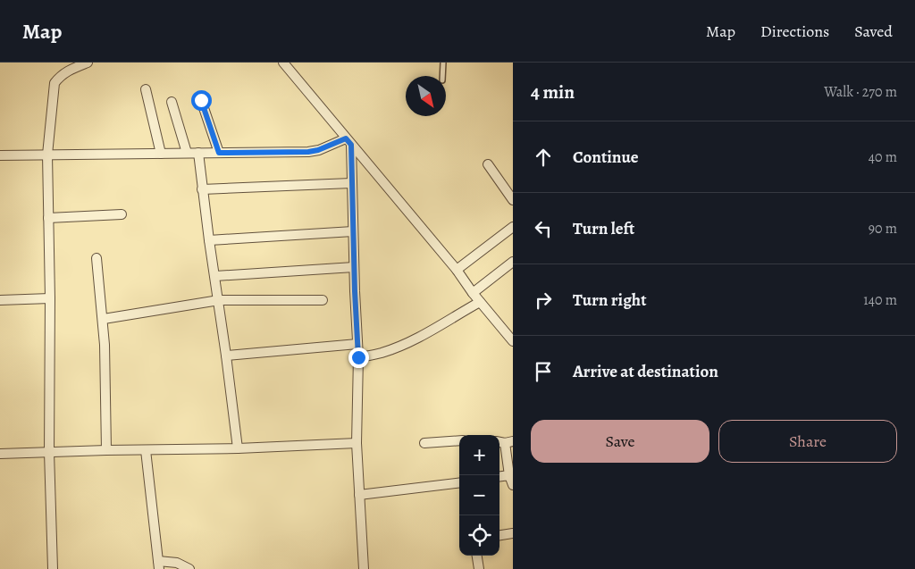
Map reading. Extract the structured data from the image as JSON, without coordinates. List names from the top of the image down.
{
  "north": "bottom right",
  "page": {
    "header": "Map",
    "nav": ["Map", "Directions", "Saved"],
    "heading": ["4 min", "Walk · 270 m"],
    "list": [
      ["Continue", "40 m"],
      ["Turn left", "90 m"],
      ["Turn right", "140 m"],
      "Arrive at destination"
    ],
    "buttons": ["Save", "Share"],
    "map_buttons": ["+", "−"]
  }
}
